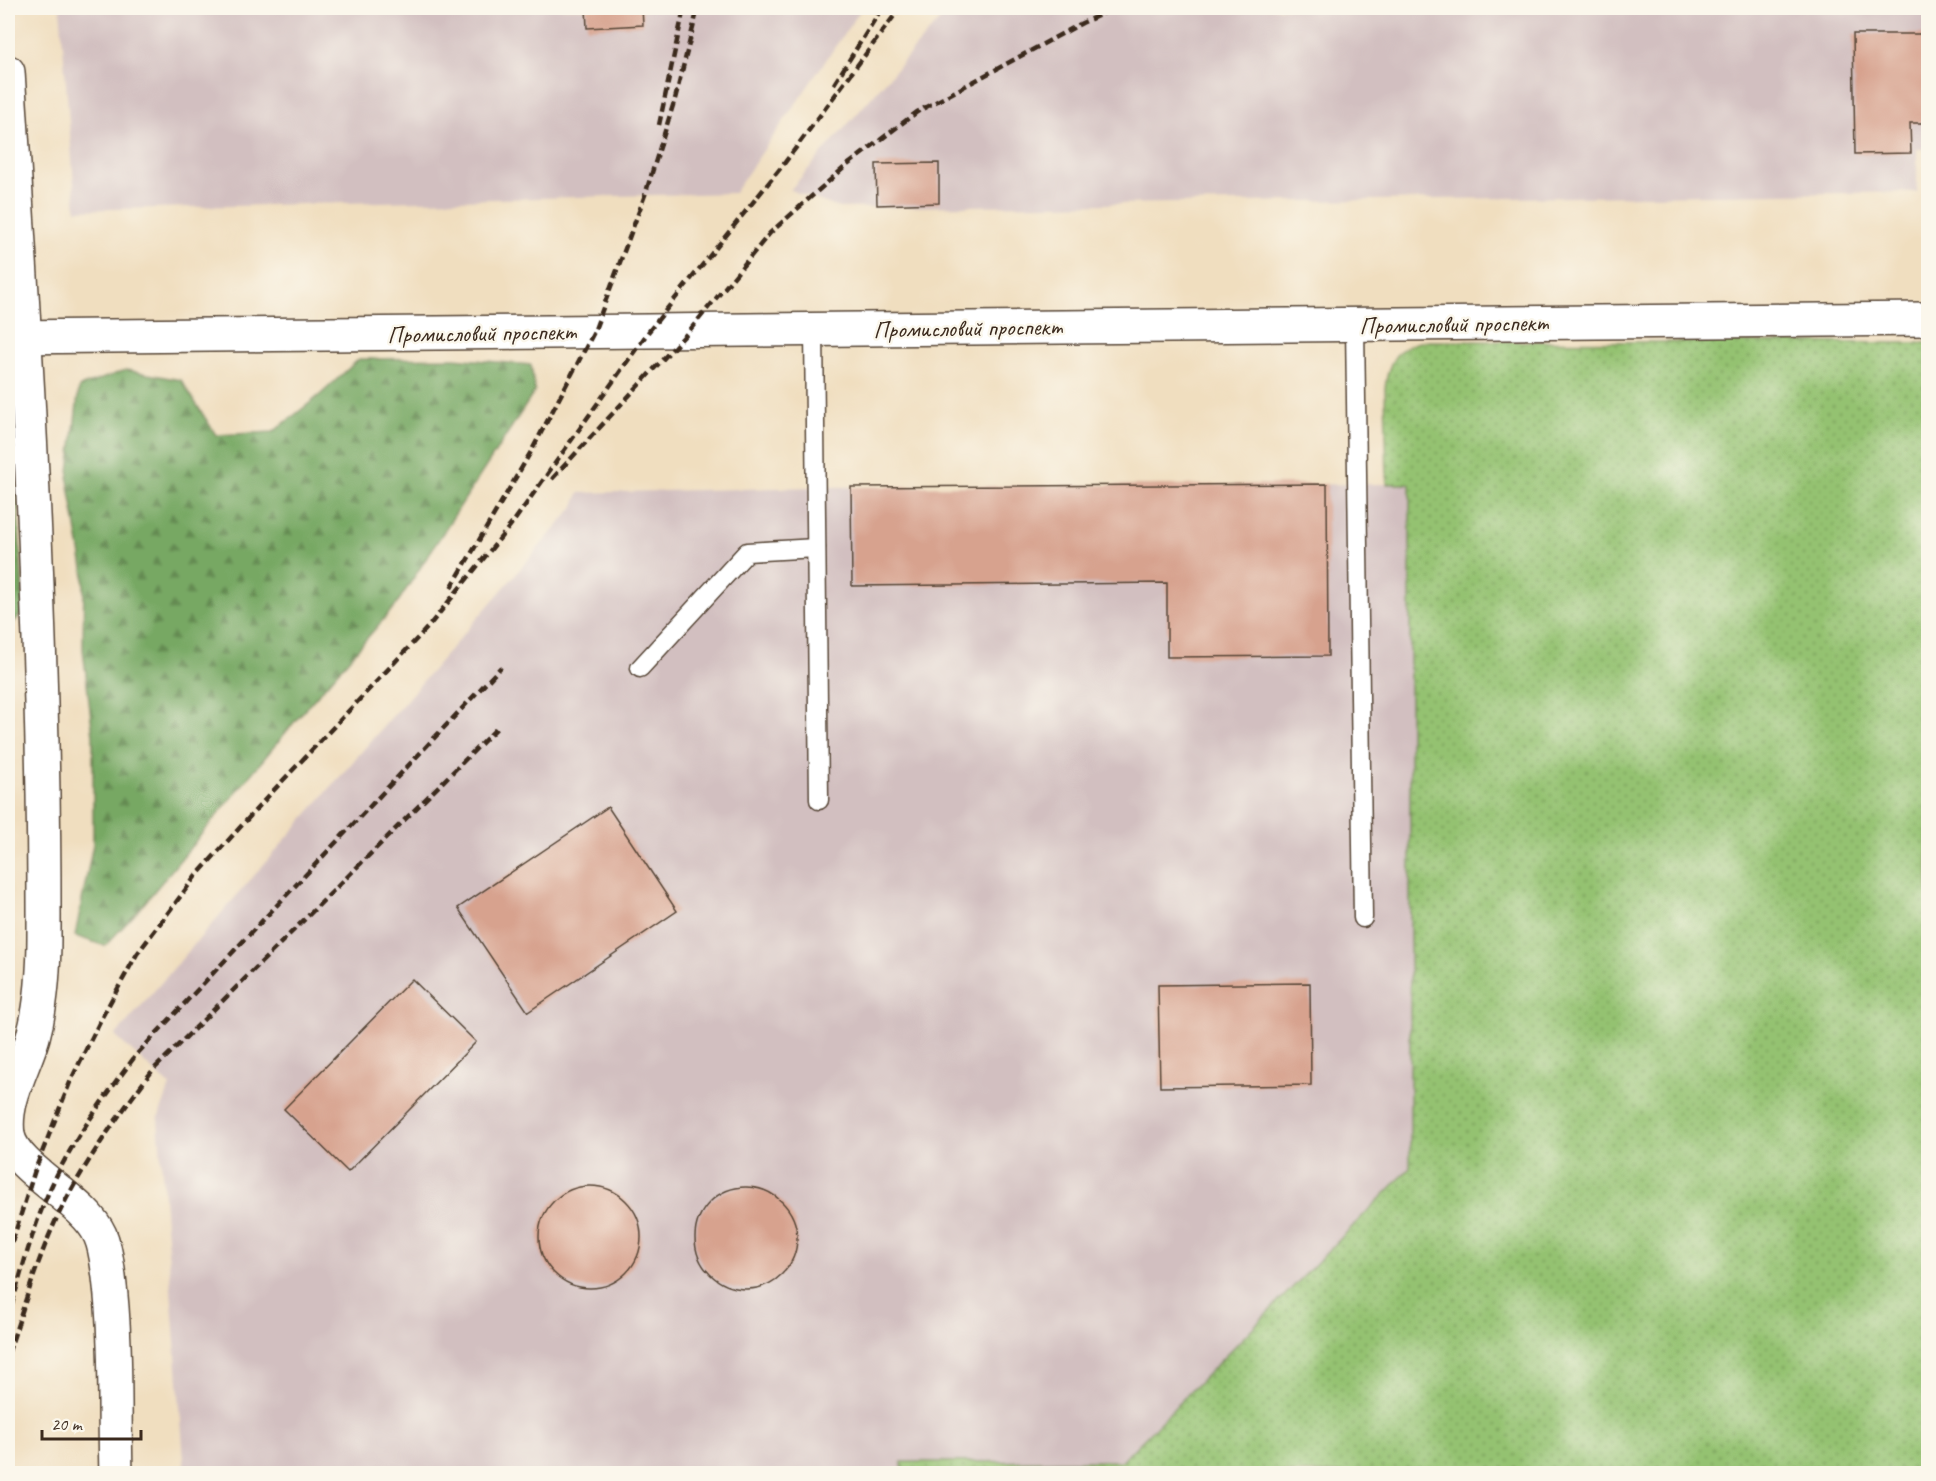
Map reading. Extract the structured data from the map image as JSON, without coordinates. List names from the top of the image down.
{
  "streets": {
    "street": ["Промисловий проспект"]
  },
  "scale_bar": "20 m"
}
